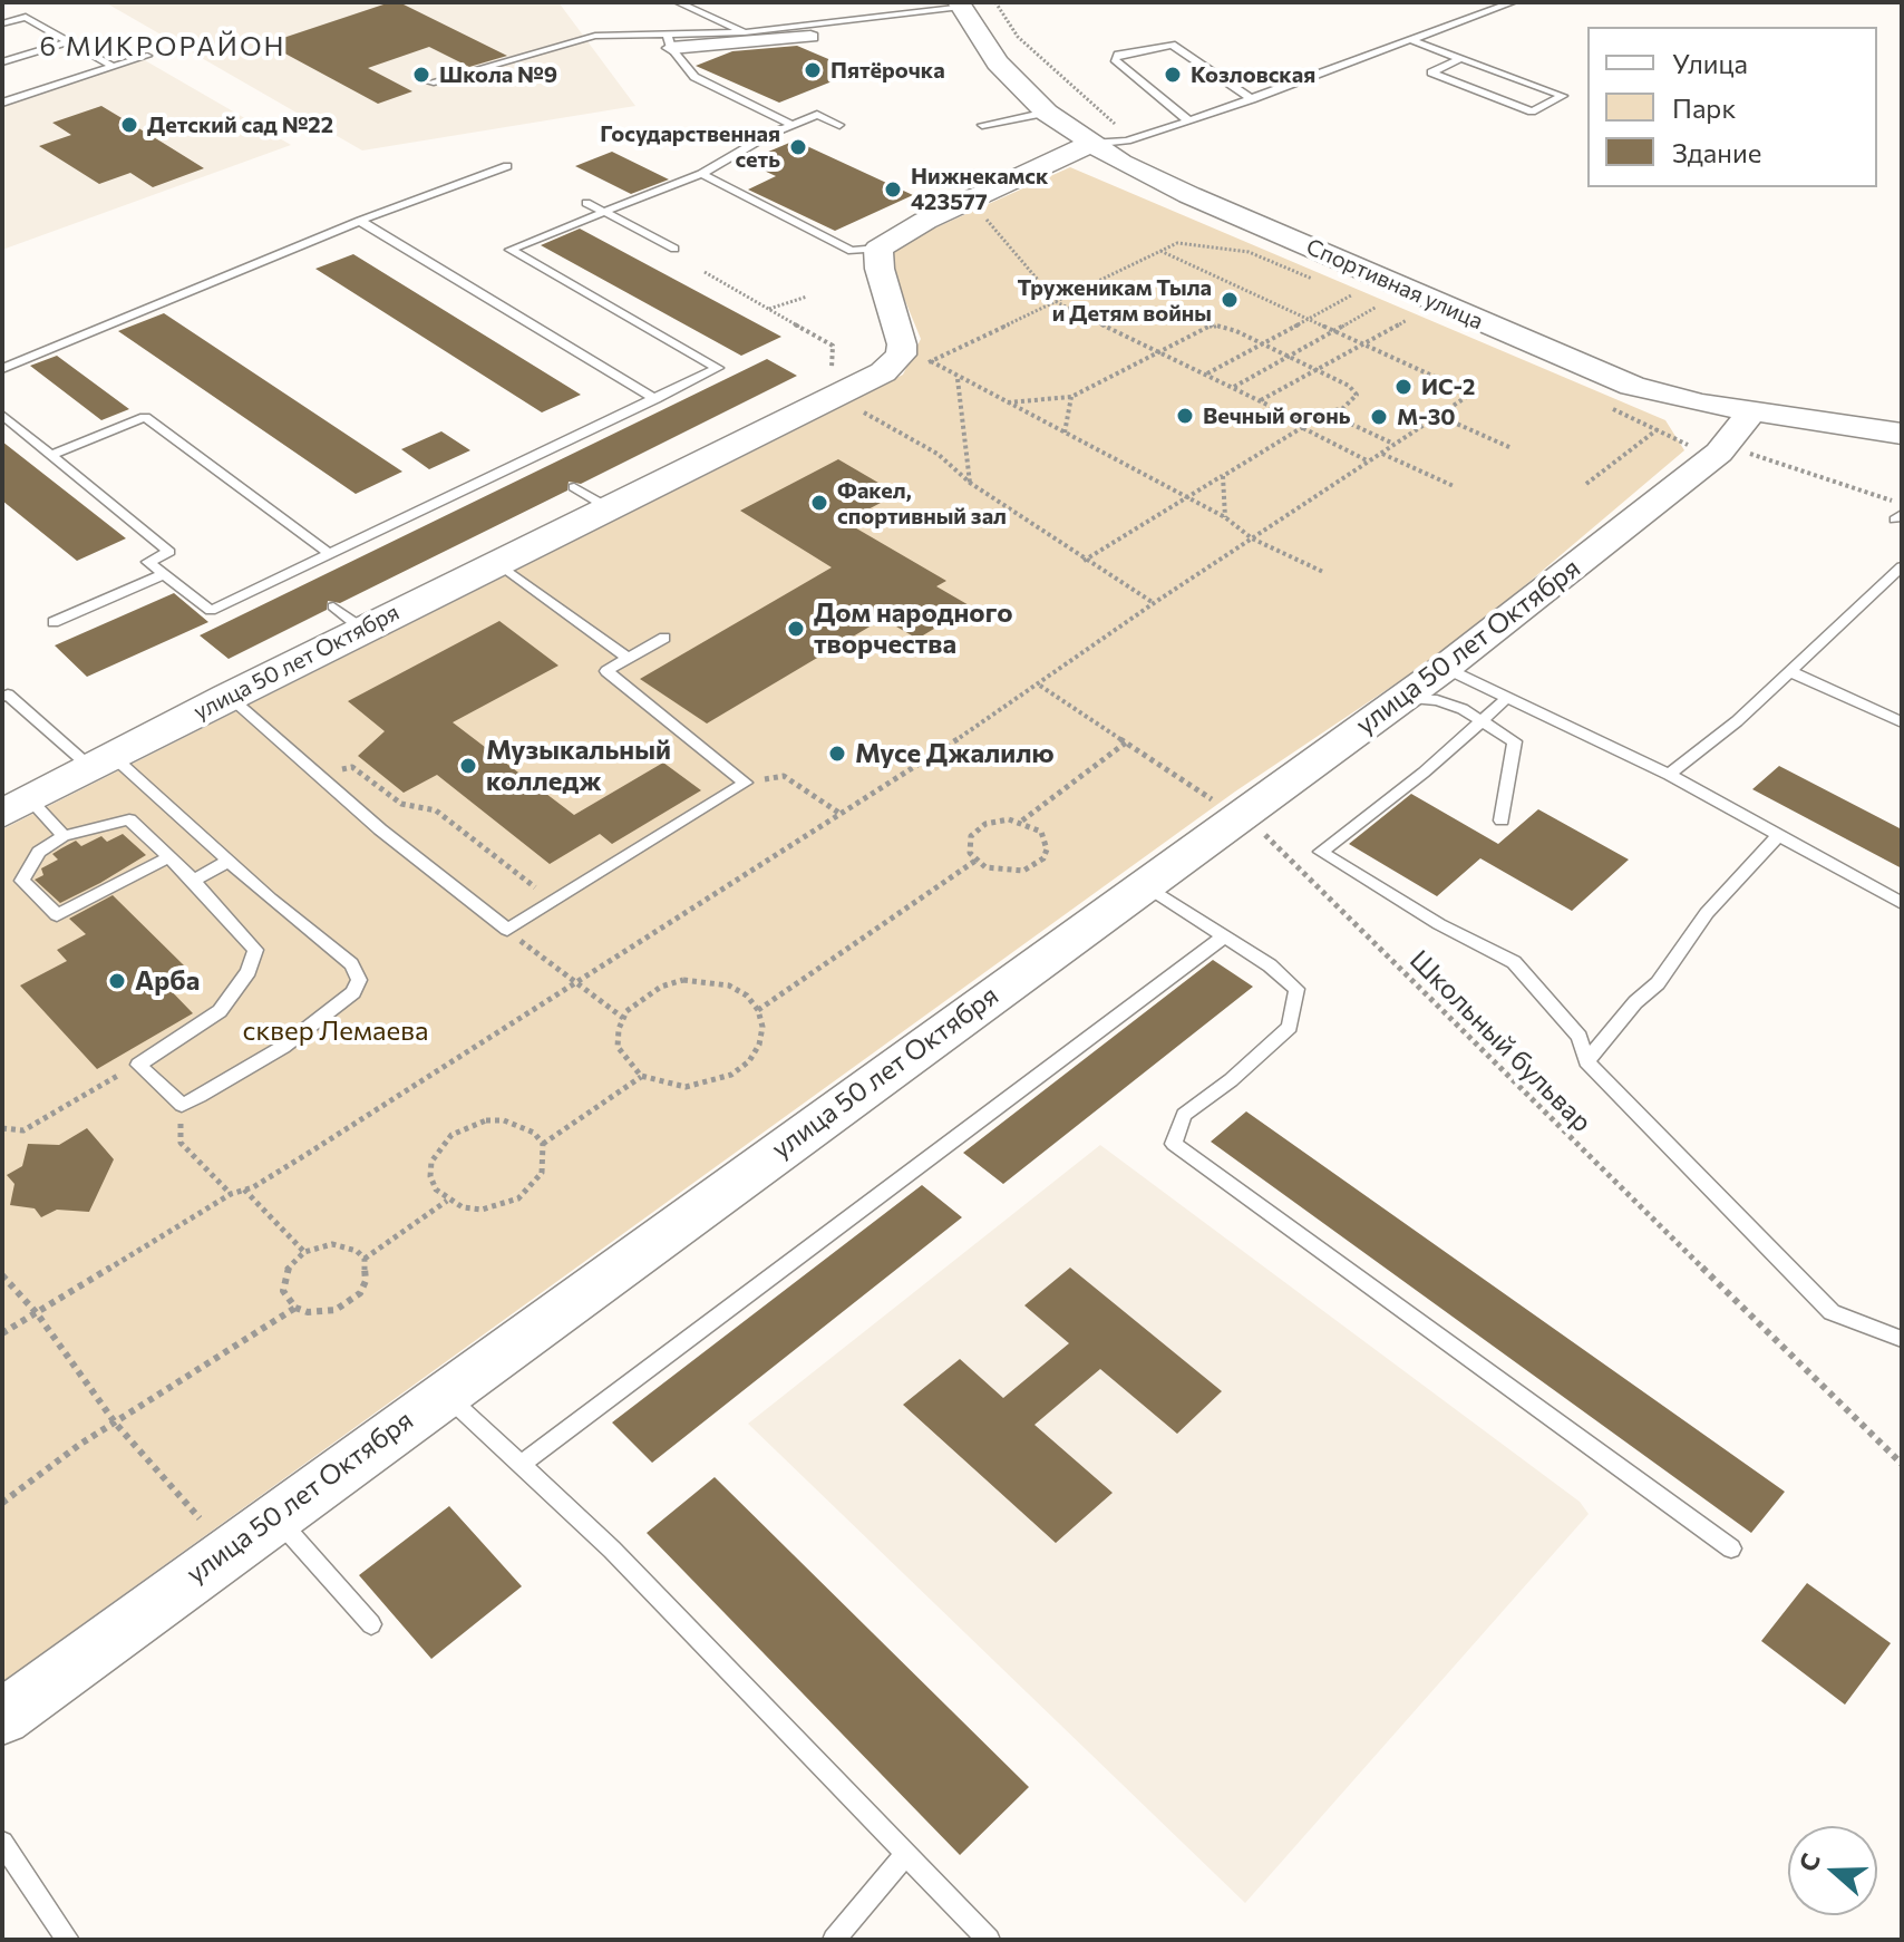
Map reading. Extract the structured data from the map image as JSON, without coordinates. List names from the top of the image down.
{
  "streets": {
    "street": ["Спортивная улица", "улица 50 лет Октября"],
    "path": ["Школьный бульвар"]
  },
  "crossings": [
    ["Спортивная улица", "улица 50 лет Октября"],
    ["улица 50 лет Октября", "Школьный бульвар"]
  ],
  "districts": ["6 МИКРОРАЙОН"],
  "parks": ["сквер Лемаева"],
  "places": [
    "Пятёрочка",
    "Школа №9",
    "Козловская",
    "Детский сад №22",
    "Государственная сеть",
    "Нижнекамск 423577",
    "Труженикам Тыла и Детям войны",
    "ИС-2",
    "Вечный огонь",
    "М-30",
    "Факел, спортивный зал",
    "Дом народного творчества",
    "Мусе Джалилю",
    "Музыкальный колледж",
    "Арба"
  ],
  "legend": ["Улица", "Парк", "Здание"],
  "north": "left"
}
